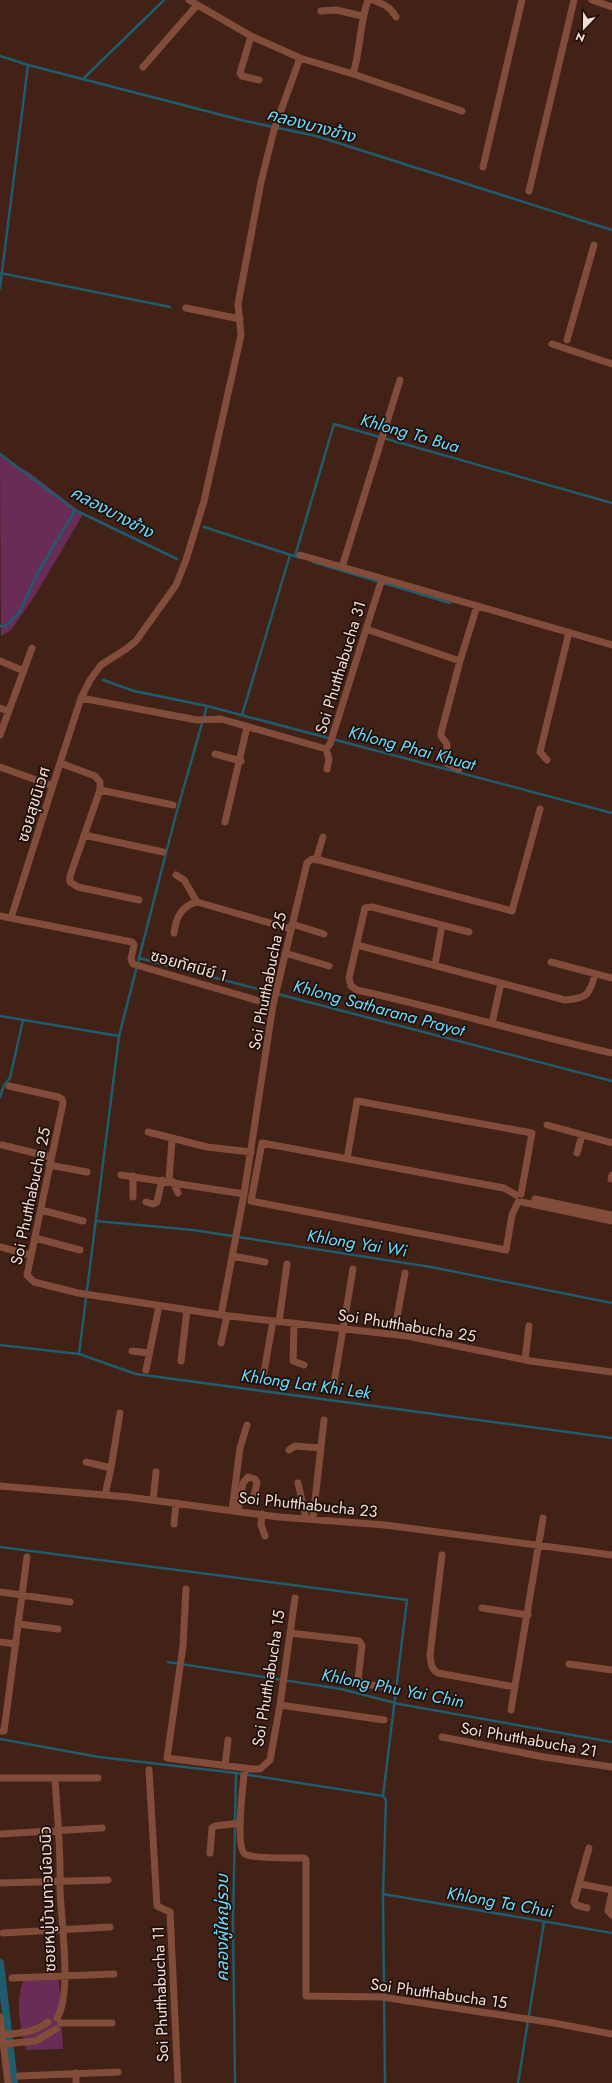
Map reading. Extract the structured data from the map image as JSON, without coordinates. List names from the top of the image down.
{
  "streets": {
    "street": [
      "Soi Phutthabucha 31",
      "ซอยสุขนิเวศ",
      "ซอยทัศนีย์ 1",
      "Soi Phutthabucha 25",
      "Soi Phutthabucha 23",
      "Soi Phutthabucha 15",
      "Soi Phutthabucha 21",
      "ซอยหมู่บ้านทาวน์อเวนิว",
      "Soi Phutthabucha 11"
    ]
  },
  "crossings": [
    ["Soi Phutthabucha 31", "ซอยสุขนิเวศ"],
    ["ซอยสุขนิเวศ", "ซอยทัศนีย์ 1"],
    ["ซอยทัศนีย์ 1", "Soi Phutthabucha 25"]
  ],
  "water": [
    "คลองบางช้าง",
    "Khlong Ta Bua",
    "Khlong Phai Khuat",
    "Khlong Satharana Prayot",
    "Khlong Yai Wi",
    "Khlong Lat Khi Lek",
    "Khlong Phu Yai Chin",
    "Khlong Ta Chui",
    "คลองผู้ใหญ่รวบ"
  ],
  "north": "bottom"
}
